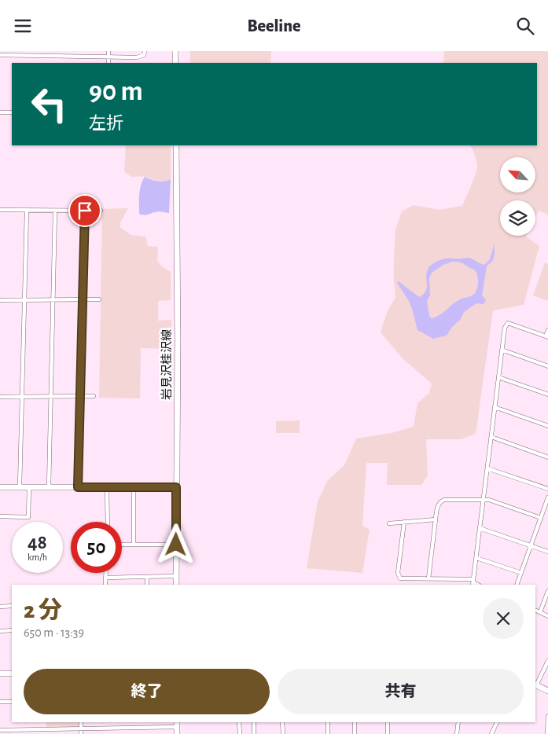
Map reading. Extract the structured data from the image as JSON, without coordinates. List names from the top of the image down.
{
  "streets": {
    "main road": ["岩見沢桂沢線"]
  },
  "north": "top left",
  "page": {
    "header": "Beeline",
    "turn": ["90 m", "左折"],
    "speed": "48 km/h",
    "limit": "50",
    "heading": ["2 分", "650 m · 13:39"],
    "buttons": ["終了", "共有"]
  }
}
